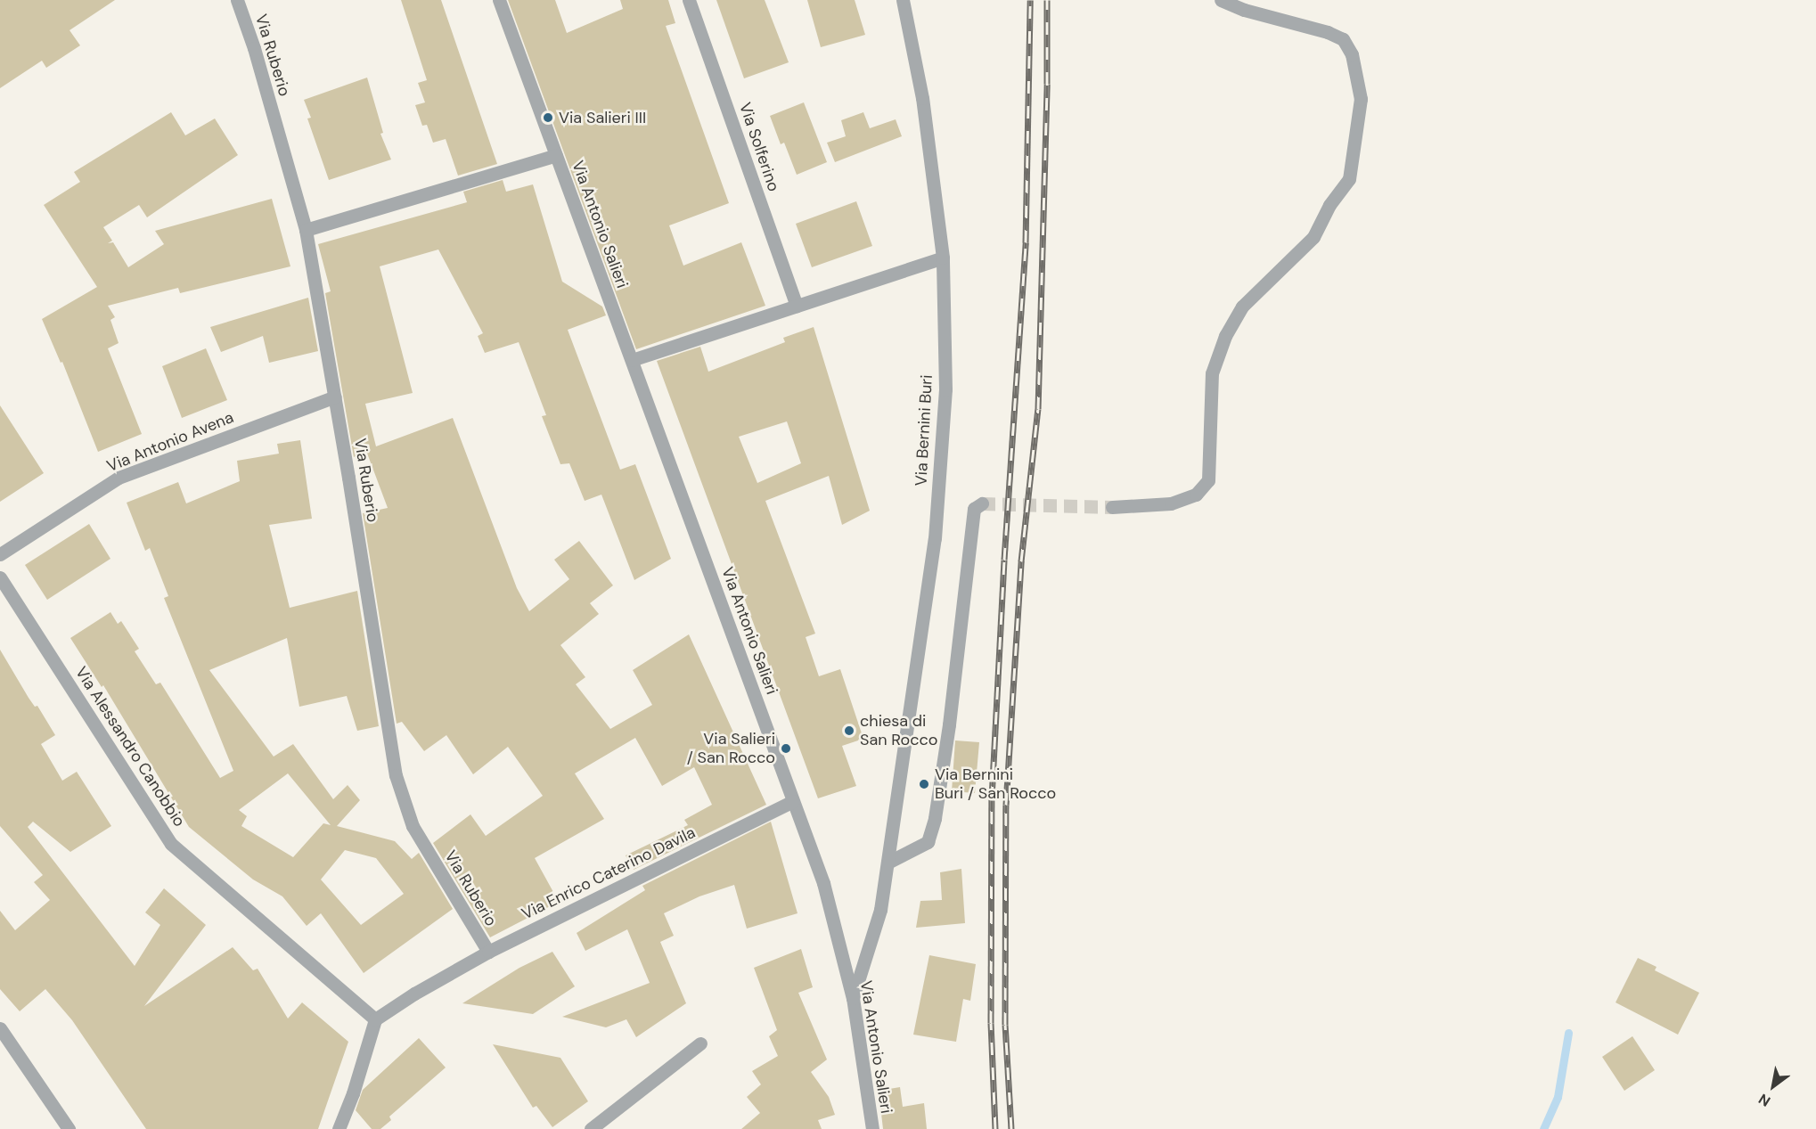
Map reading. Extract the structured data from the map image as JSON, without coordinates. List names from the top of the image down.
{
  "streets": {
    "street": [
      "Via Ruberio",
      "Via Solferino",
      "Via Antonio Salieri",
      "Via Bernini Buri",
      "Via Antonio Avena",
      "Via Alessandro Canobbio",
      "Via Enrico Caterino Davila"
    ]
  },
  "crossings": [
    ["Via Ruberio", "Via Antonio Salieri"],
    ["Via Ruberio", "Via Antonio Avena"],
    ["Via Ruberio", "Via Enrico Caterino Davila"],
    ["Via Antonio Salieri", "Via Bernini Buri"],
    ["Via Antonio Salieri", "Via Enrico Caterino Davila"],
    ["Via Alessandro Canobbio", "Via Enrico Caterino Davila"]
  ],
  "places": [
    "Via Salieri III",
    "chiesa di San Rocco",
    "Via Salieri / San Rocco",
    "Via Bernini Buri / San Rocco"
  ],
  "north": "bottom left"
}
